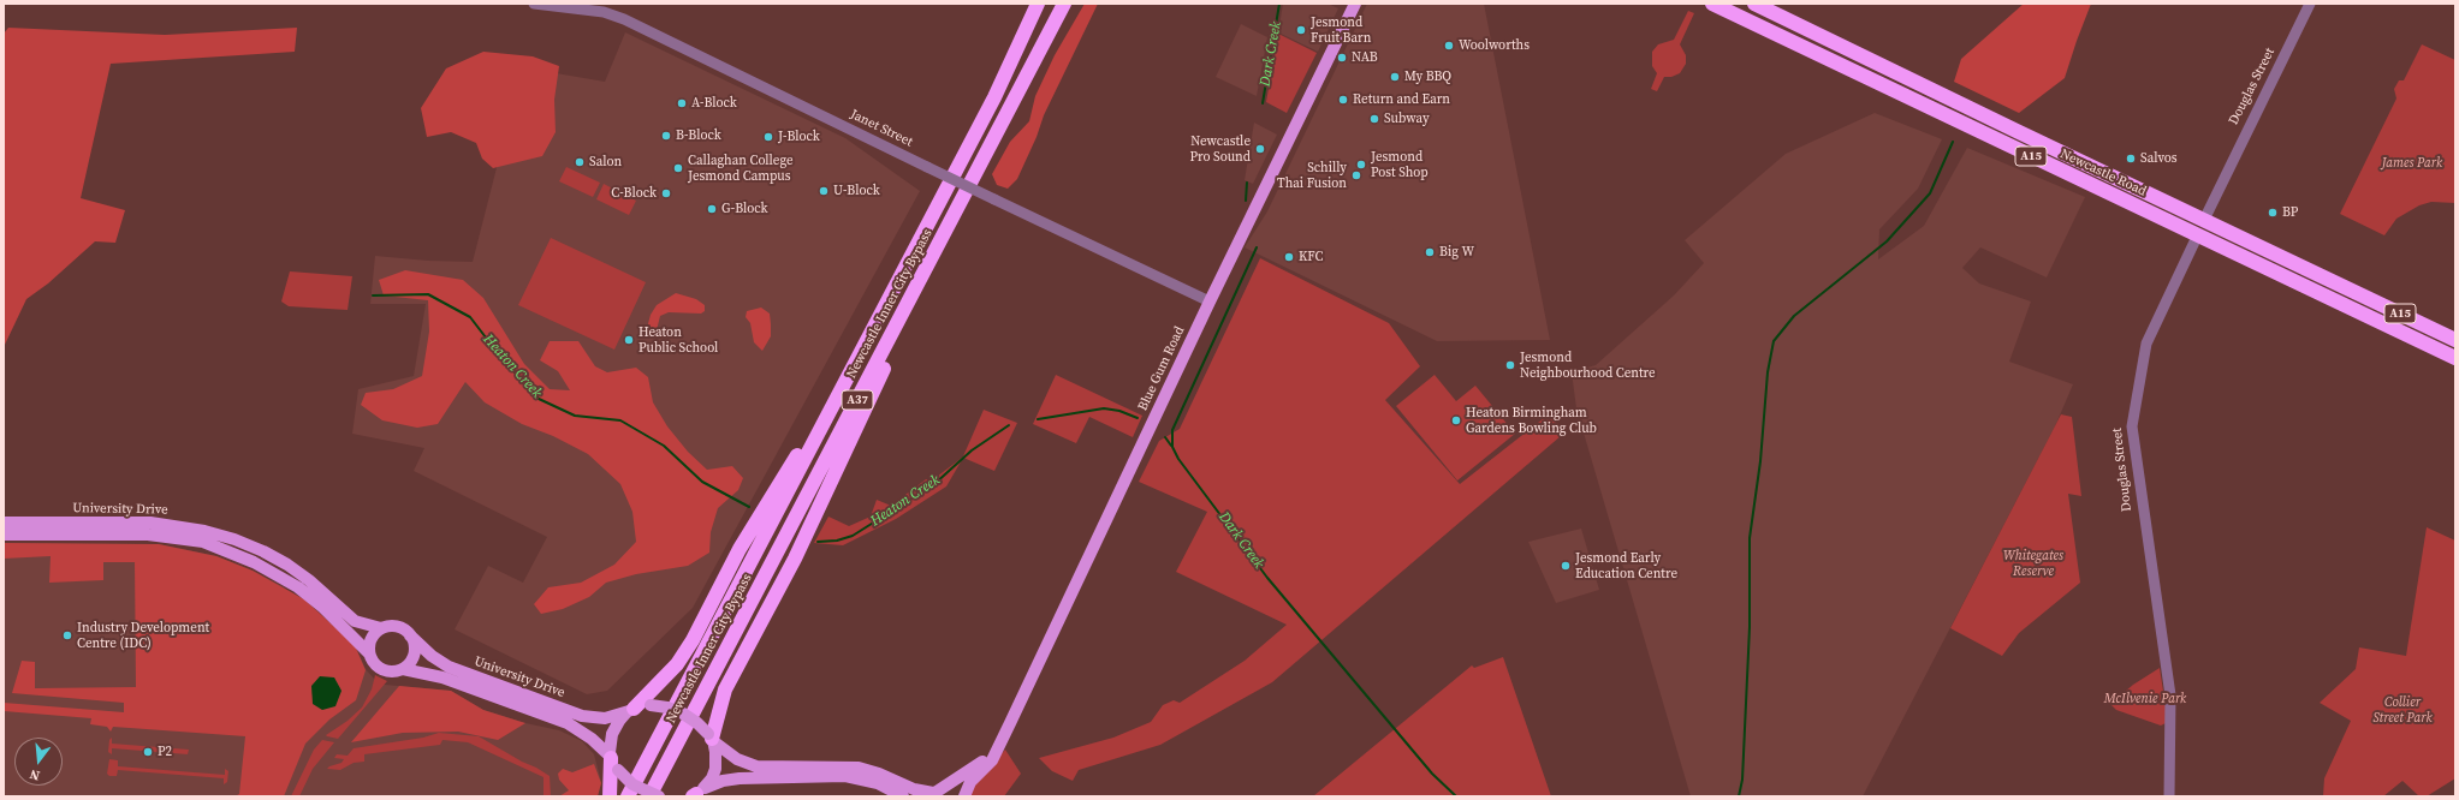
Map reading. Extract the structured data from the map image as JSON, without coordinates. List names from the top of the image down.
{
  "streets": {
    "highway": [
      "Douglas Street",
      "A15",
      "Newcastle Road",
      "Newcastle Inner City Bypass",
      "A37"
    ],
    "main road": ["Blue Gum Road", "University Drive"],
    "street": ["Janet Street"]
  },
  "crossings": [
    ["Douglas Street", "Newcastle Road"],
    ["Janet Street", "Blue Gum Road"]
  ],
  "water": ["Dark Creek", "Heaton Creek"],
  "parks": [
    "James Park",
    "Whitegates Reserve",
    "McIlvenie Park",
    "Collier Street Park"
  ],
  "places": [
    "Jesmond Fruit Barn",
    "Woolworths",
    "NAB",
    "My BBQ",
    "Return and Earn",
    "A-Block",
    "Subway",
    "B-Block",
    "J-Block",
    "Newcastle Pro Sound",
    "Salvos",
    "Salon",
    "Jesmond Post Shop",
    "Callaghan College Jesmond Campus",
    "Schilly Thai Fusion",
    "U-Block",
    "C-Block",
    "G-Block",
    "BP",
    "Big W",
    "KFC",
    "Heaton Public School",
    "Jesmond Neighbourhood Centre",
    "Heaton Birmingham Gardens Bowling Club",
    "Jesmond Early Education Centre",
    "Industry Development Centre (IDC)",
    "P2"
  ],
  "north": "bottom"
}
